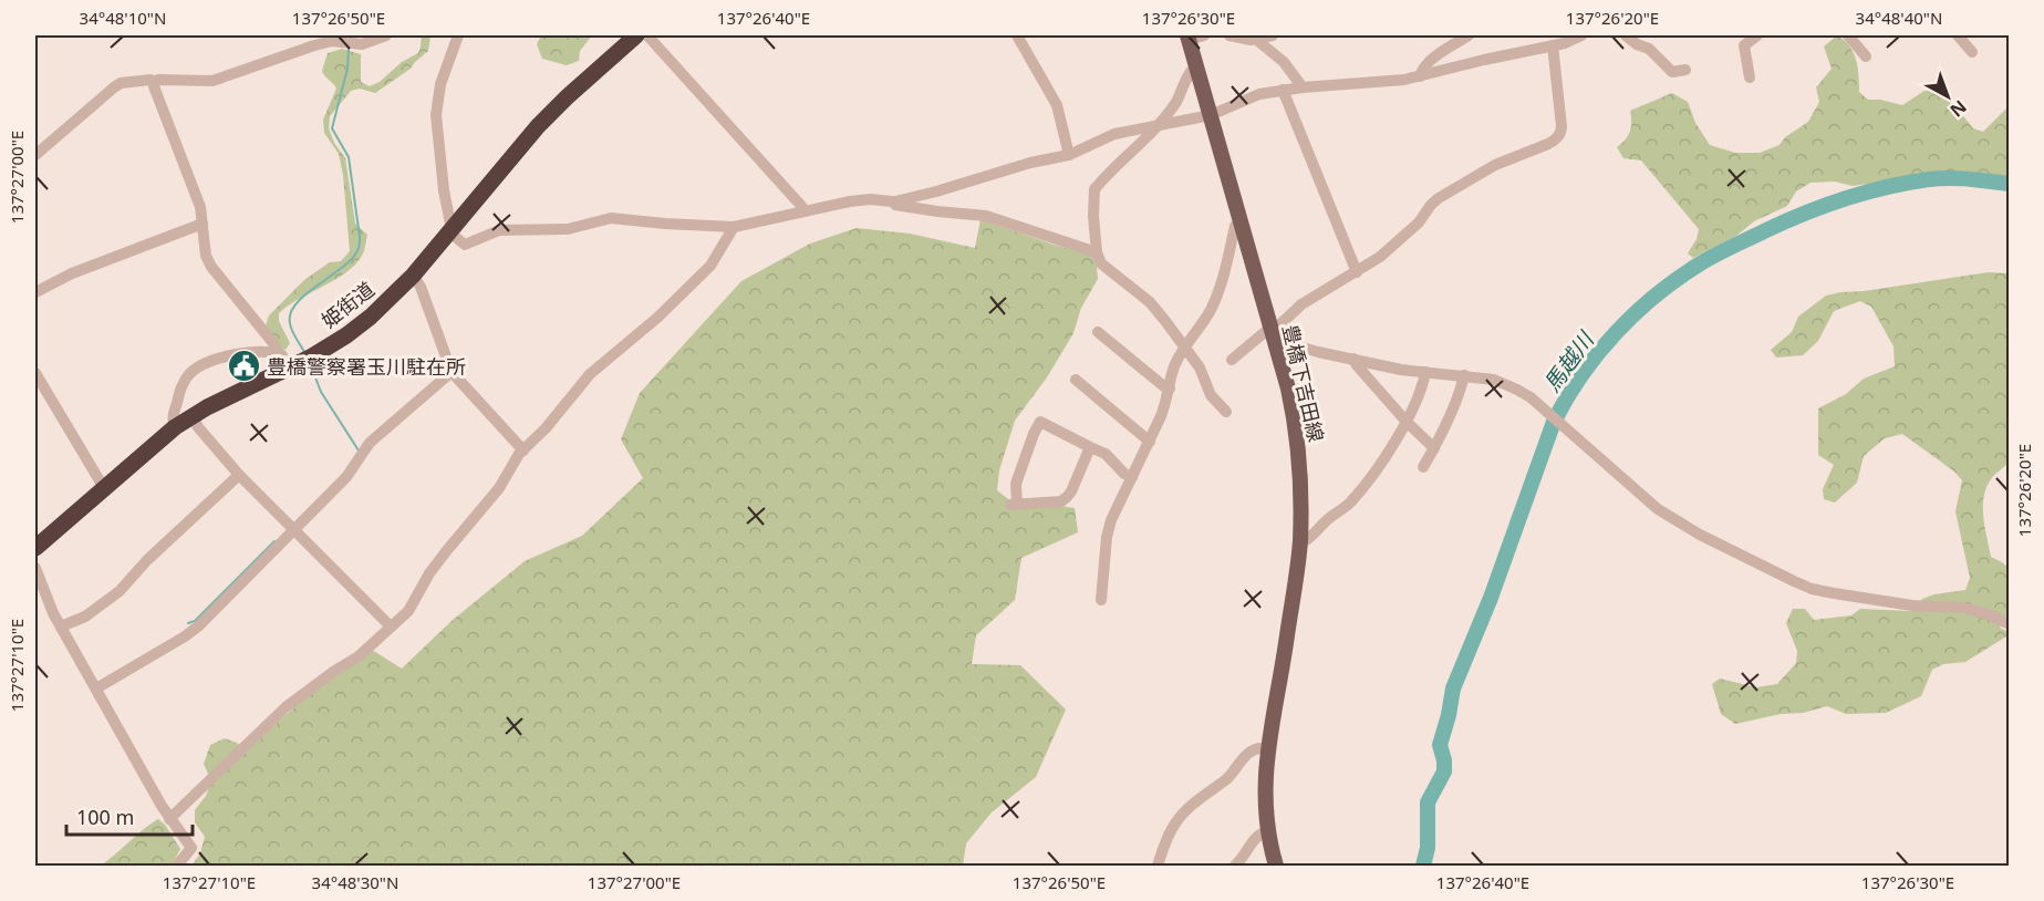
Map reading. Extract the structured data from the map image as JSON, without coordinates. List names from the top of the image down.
{
  "streets": {
    "highway": ["姫街道"],
    "main road": ["豊橋下吉田線"]
  },
  "water": ["馬越川"],
  "places": {
    "public building": ["豊橋警察署玉川駐在所"]
  },
  "scale_bar": "100 m",
  "north": "bottom right",
  "coordinates": [
    "34°48'10\"N",
    "137°26'50\"E",
    "137°26'40\"E",
    "137°26'30\"E",
    "137°26'20\"E",
    "34°48'40\"N",
    "137°27'00\"E",
    "137°27'10\"E",
    "34°48'30\"N"
  ]
}
